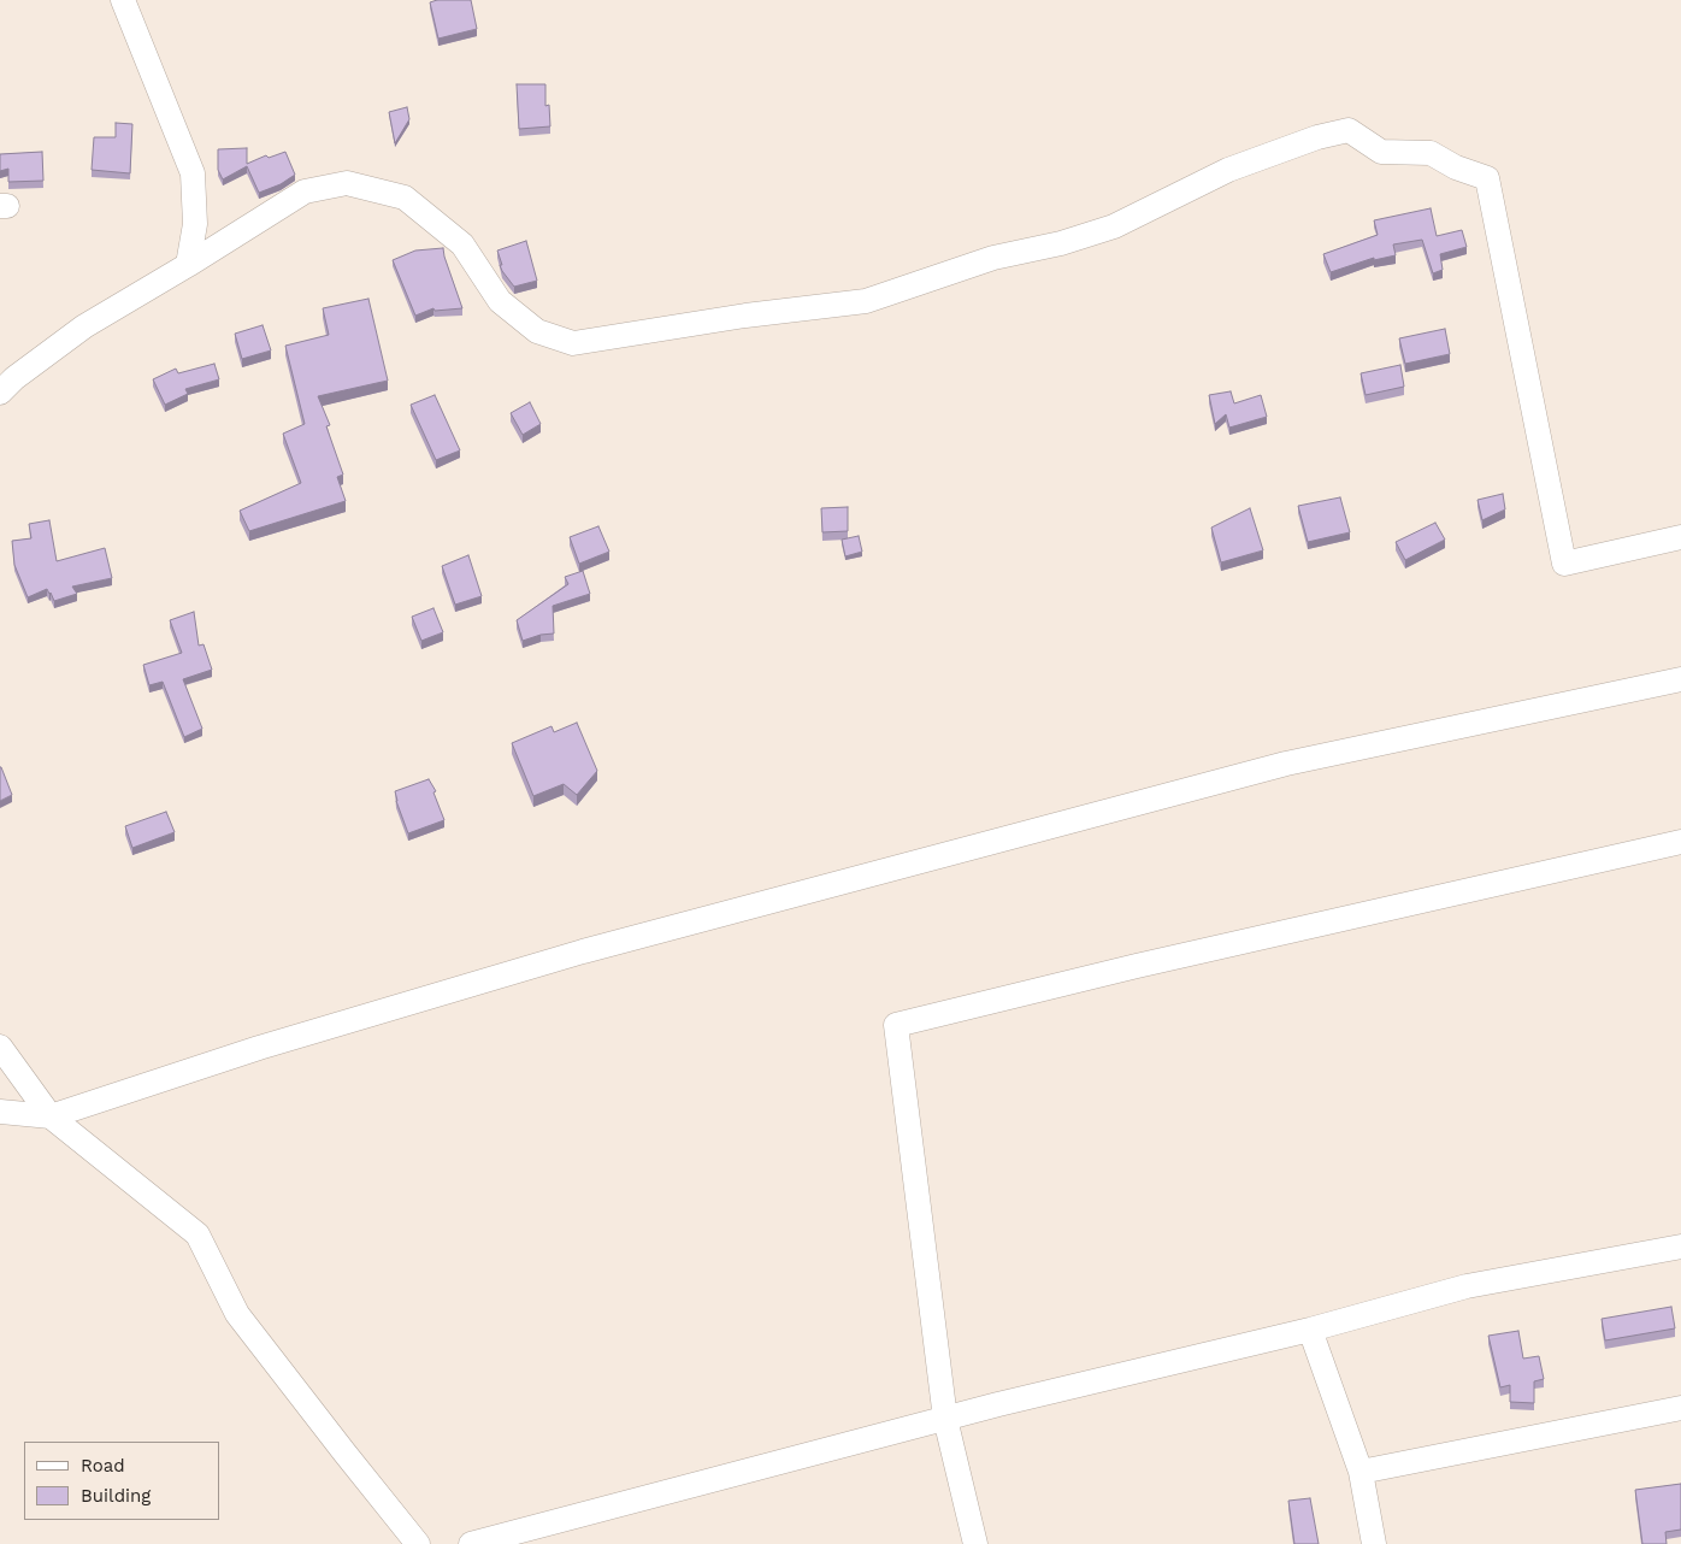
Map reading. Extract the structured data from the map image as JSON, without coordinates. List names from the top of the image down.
{
  "legend": ["Road", "Building"]
}
